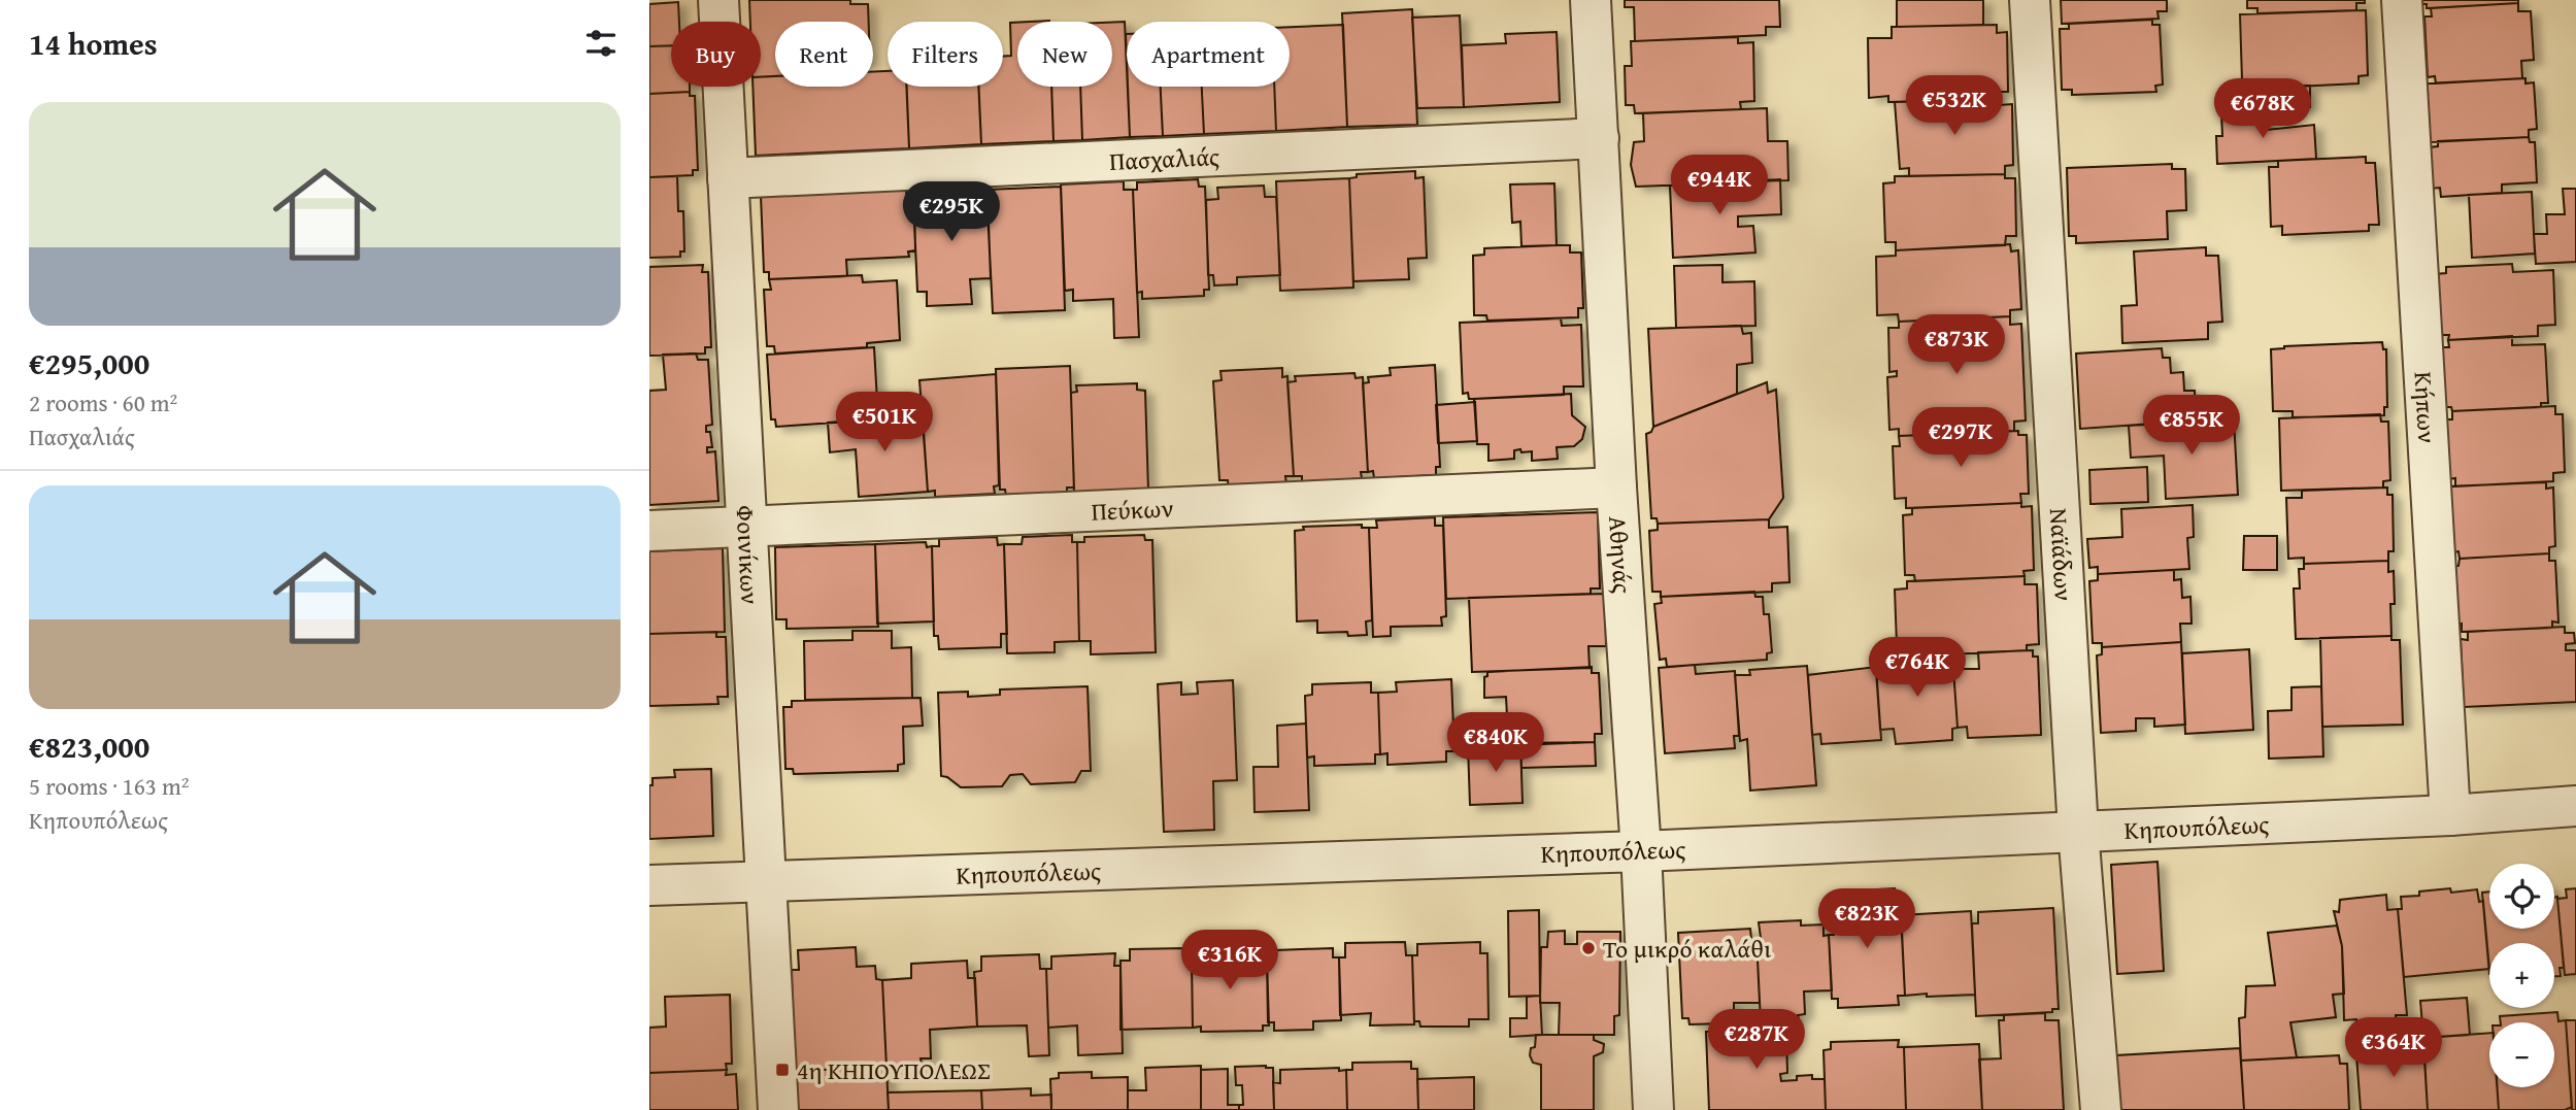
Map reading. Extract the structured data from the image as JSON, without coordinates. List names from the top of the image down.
{
  "streets": {
    "street": [
      "Πασχαλιάς",
      "Κήπων",
      "Πεύκων",
      "Φοινίκων",
      "Αθηνάς",
      "Ναϊάδων",
      "Κηπουπόλεως"
    ]
  },
  "crossings": [
    ["Πασχαλιάς", "Φοινίκων"],
    ["Πασχαλιάς", "Αθηνάς"],
    ["Κήπων", "Κηπουπόλεως"],
    ["Πεύκων", "Φοινίκων"],
    ["Πεύκων", "Αθηνάς"],
    ["Φοινίκων", "Κηπουπόλεως"],
    ["Αθηνάς", "Κηπουπόλεως"],
    ["Ναϊάδων", "Κηπουπόλεως"]
  ],
  "places": {
    "other": ["Το μικρό καλάθι"],
    "transit": ["4η ΚΗΠΟΥΠΟΛΕΩΣ"]
  },
  "page": {
    "heading": "14 homes",
    "chip": [
      "Buy",
      "Rent",
      "Filters",
      "New",
      "Apartment"
    ],
    "price": [
      "€532K",
      "€678K",
      "€944K",
      "€295K",
      "€873K",
      "€501K",
      "€855K",
      "€297K",
      "€764K",
      "€840K",
      "€823K",
      "€316K",
      "€287K",
      "€364K"
    ],
    "list": [
      {
        "name": "€295,000",
        "note": "2 rooms · 60 m² · Πασχαλιάς"
      },
      {
        "name": "€823,000",
        "note": "5 rooms · 163 m² · Κηπουπόλεως"
      }
    ],
    "map_buttons": ["+", "−"]
  }
}
